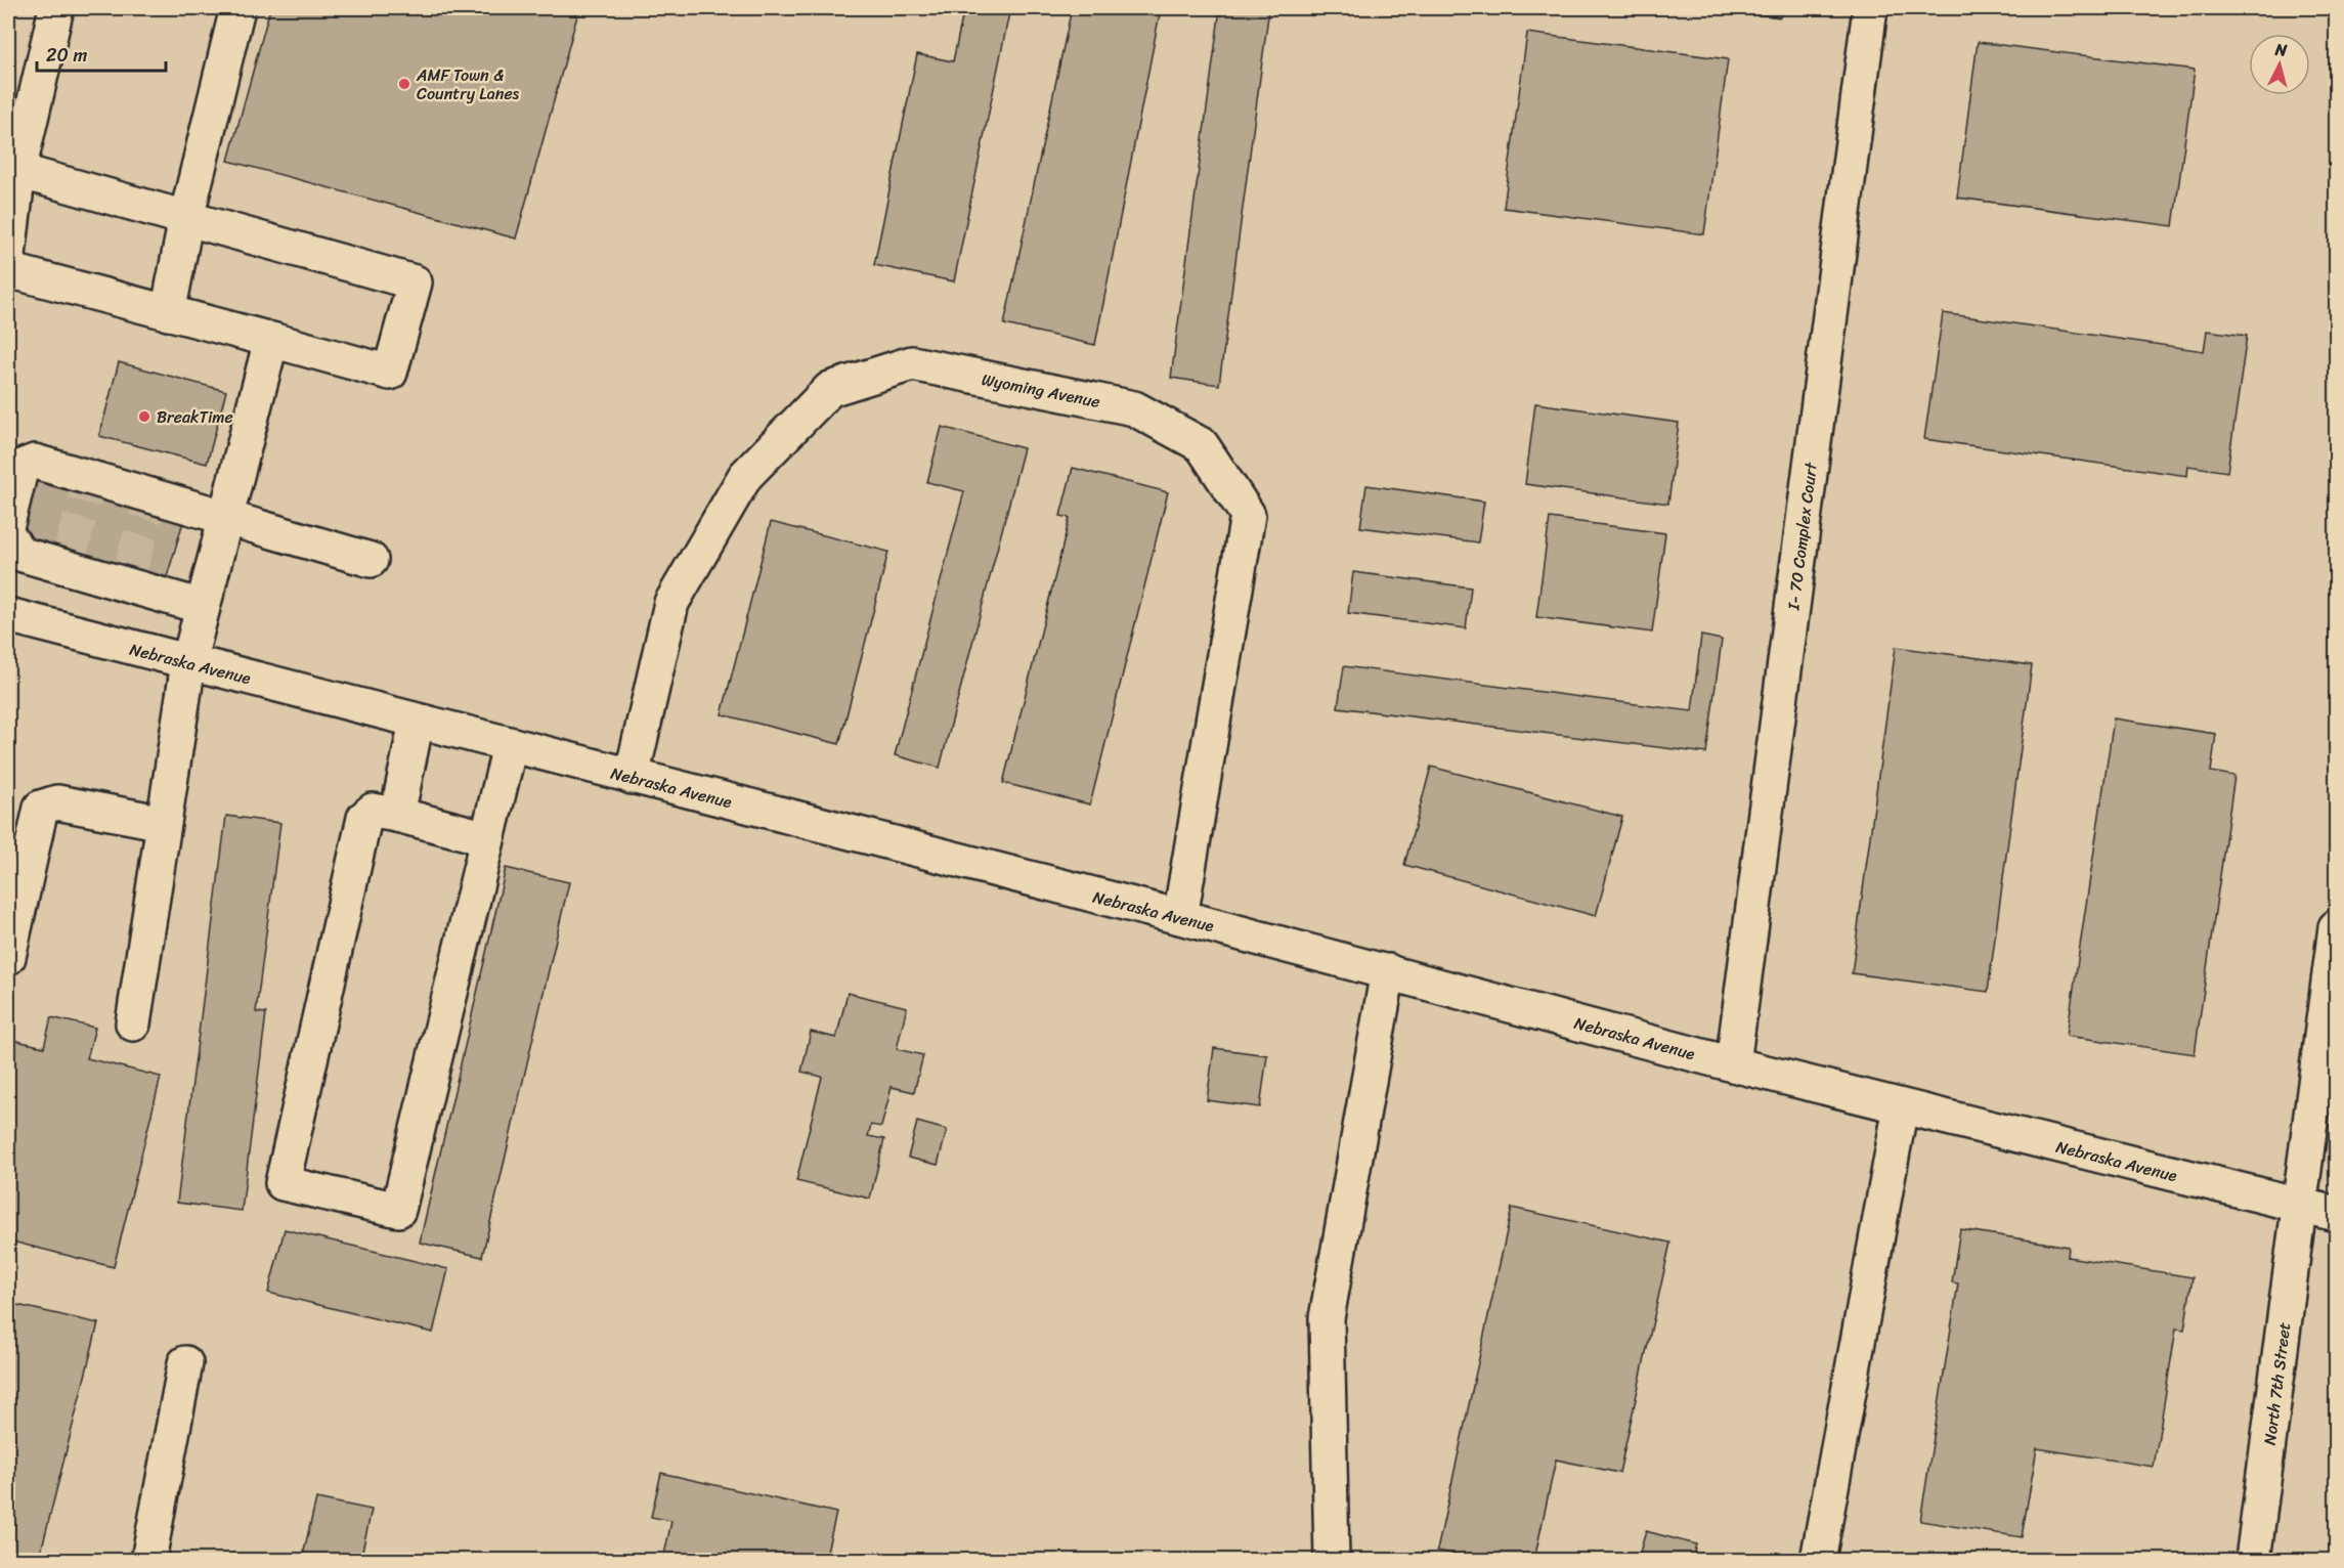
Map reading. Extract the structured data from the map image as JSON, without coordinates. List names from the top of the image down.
{
  "streets": {
    "street": [
      "Wyoming Avenue",
      "I- 70 Complex Court",
      "Nebraska Avenue",
      "North 7th Street"
    ]
  },
  "crossings": [
    ["Wyoming Avenue", "Nebraska Avenue"],
    ["I- 70 Complex Court", "Nebraska Avenue"],
    ["Nebraska Avenue", "North 7th Street"]
  ],
  "places": ["AMF Town & Country Lanes", "BreakTime"],
  "scale_bar": "20 m",
  "north": "top"
}
